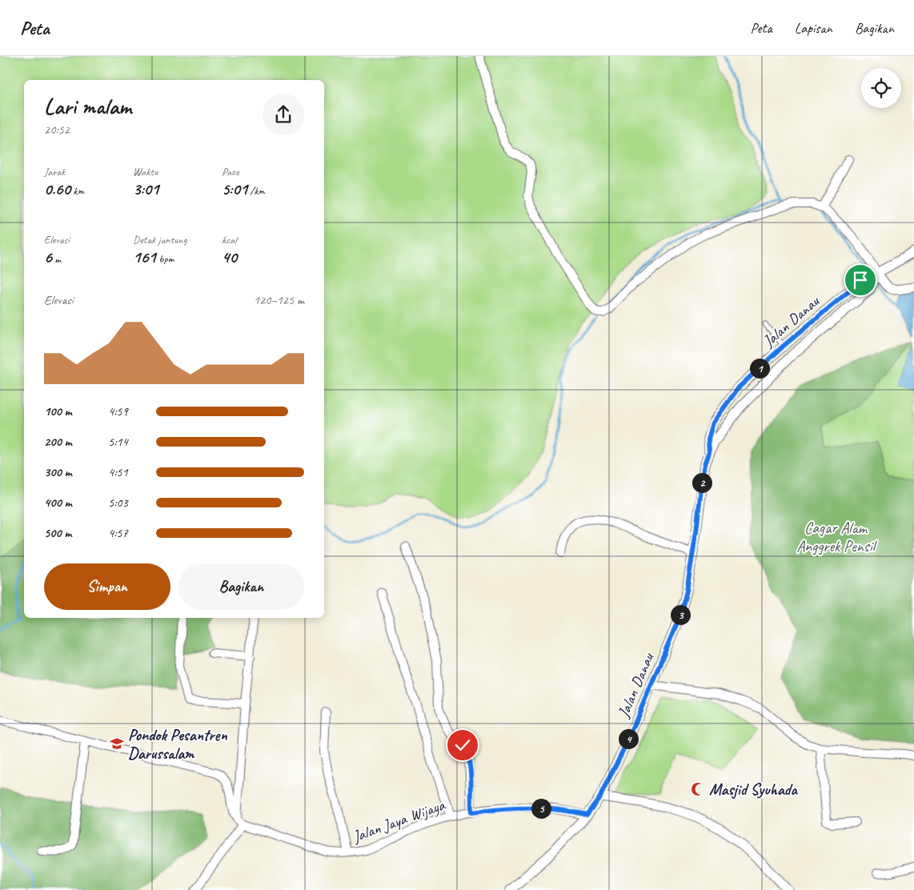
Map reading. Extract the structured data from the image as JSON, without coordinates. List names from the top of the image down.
{
  "streets": {
    "street": ["Jalan Danau", "Jalan Jaya Wijaya"]
  },
  "crossings": [
    ["Jalan Danau", "Jalan Jaya Wijaya"]
  ],
  "parks": ["Cagar Alam Anggrek Pensil"],
  "places": {
    "school or university": ["Pondok Pesantren Darussalam"],
    "mosque": ["Masjid Syuhada"]
  },
  "page": {
    "header": "Peta",
    "nav": ["Peta", "Lapisan", "Bagikan"],
    "heading": ["Lari malam", "20:52"],
    "stats": [
      ["Jarak", "0.60 km"],
      ["Waktu", "3:01"],
      ["Pace", "5:01 /km"],
      ["Elevasi", "6 m"],
      ["Detak jantung", "161 bpm"],
      ["kcal", "40"]
    ],
    "chart": ["Elevasi", "120–125 m"],
    "pins": [
      "1",
      "2",
      "3",
      "4",
      "5"
    ],
    "list": [
      {
        "name": "100 m",
        "note": "4:59"
      },
      {
        "name": "200 m",
        "note": "5:14"
      },
      {
        "name": "300 m",
        "note": "4:51"
      },
      {
        "name": "400 m",
        "note": "5:03"
      },
      {
        "name": "500 m",
        "note": "4:57"
      }
    ],
    "buttons": ["Simpan", "Bagikan"]
  }
}
